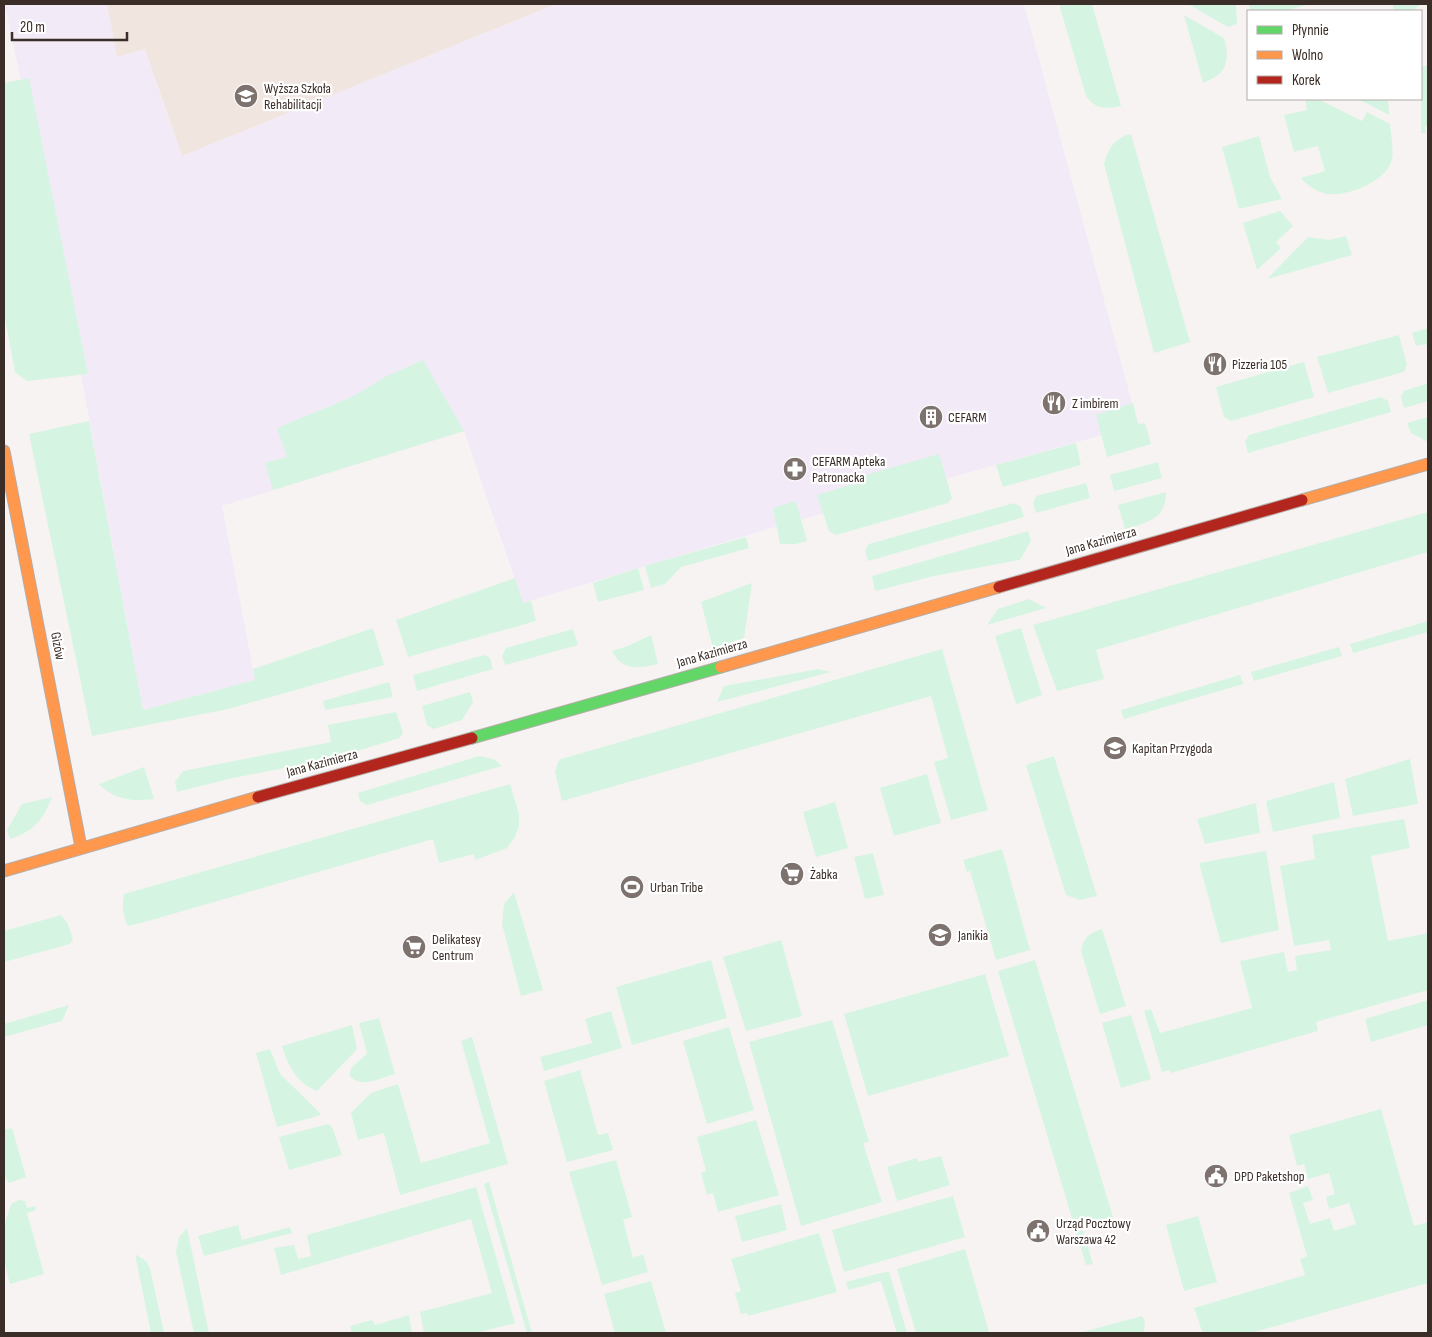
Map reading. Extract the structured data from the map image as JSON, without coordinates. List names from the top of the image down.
{
  "streets": {
    "street": ["Jana Kazimierza", "Gizów"]
  },
  "crossings": [
    ["Jana Kazimierza", "Gizów"]
  ],
  "places": {
    "school or university": ["Wyższa Szkoła Rehabilitacji", "Kapitan Przygoda", "Janikia"],
    "restaurant": ["Pizzeria 105", "Z imbirem"],
    "building": ["CEFARM"],
    "pharmacy": ["CEFARM Apteka Patronacka"],
    "supermarket": ["Żabka", "Delikatesy Centrum"],
    "sports": ["Urban Tribe"],
    "public building": ["DPD Paketshop", "Urząd Pocztowy Warszawa 42"]
  },
  "legend": ["Płynnie", "Wolno", "Korek"],
  "scale_bar": "20 m"
}
